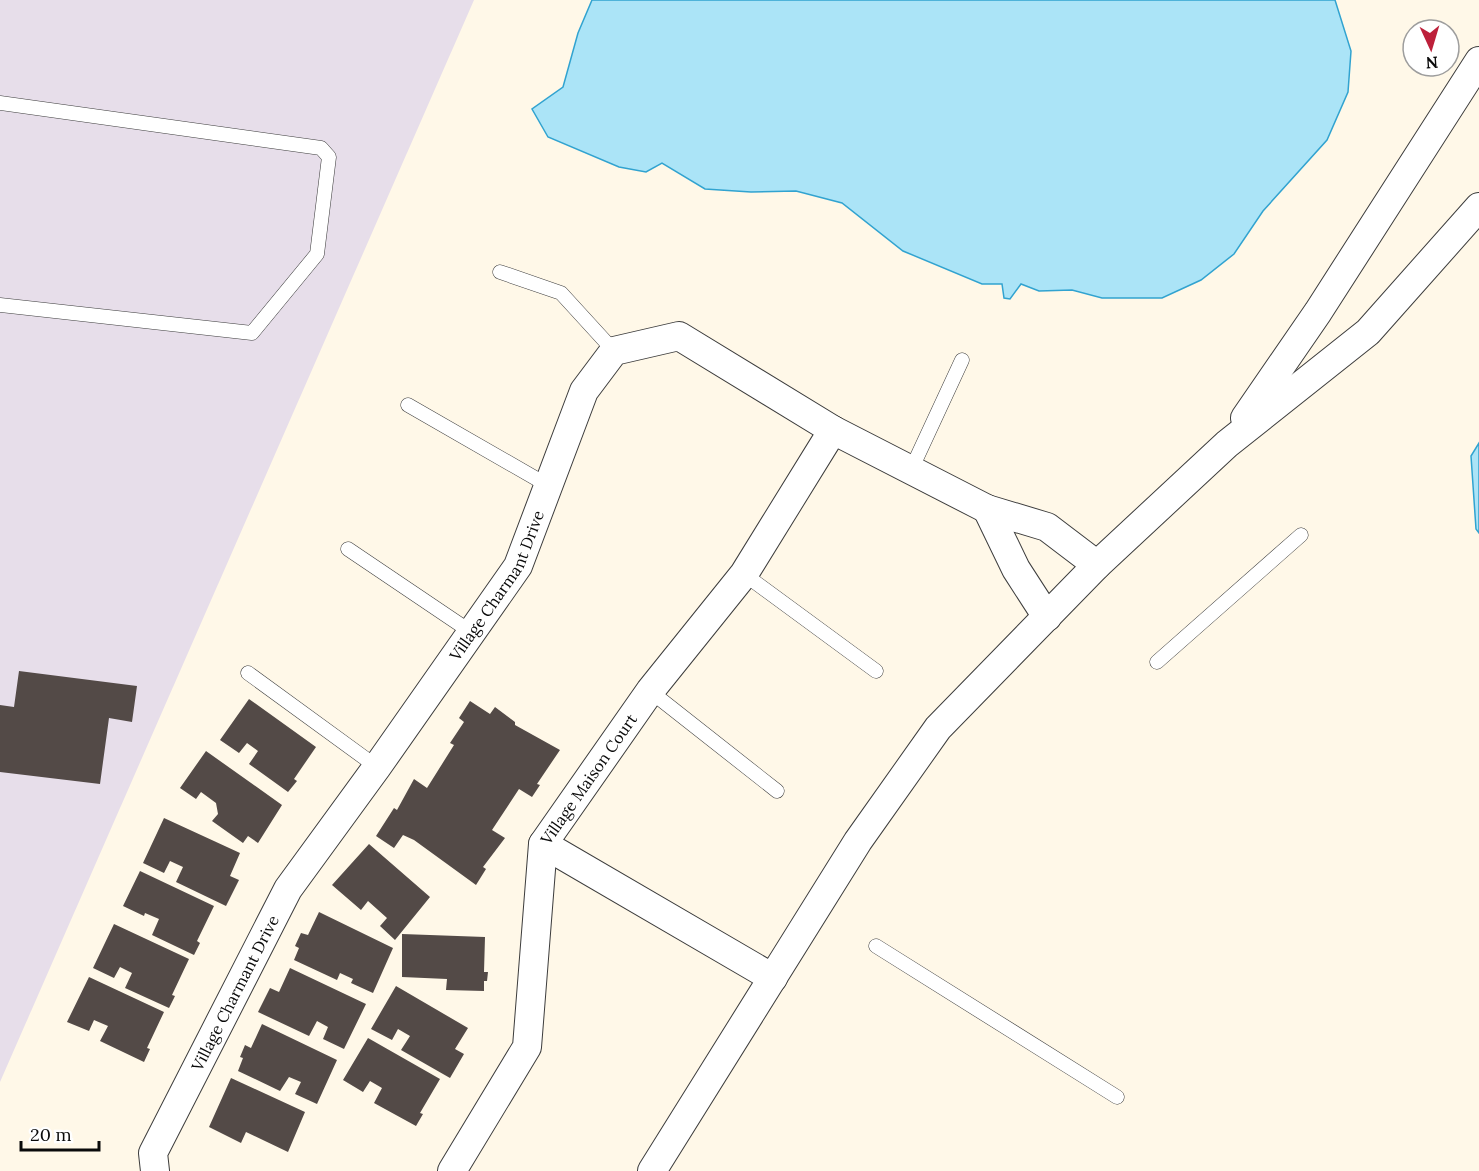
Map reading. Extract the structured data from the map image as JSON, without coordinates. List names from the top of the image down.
{
  "streets": {
    "street": ["Village Charmant Drive", "Village Maison Court"]
  },
  "scale_bar": "20 m",
  "north": "bottom"
}
